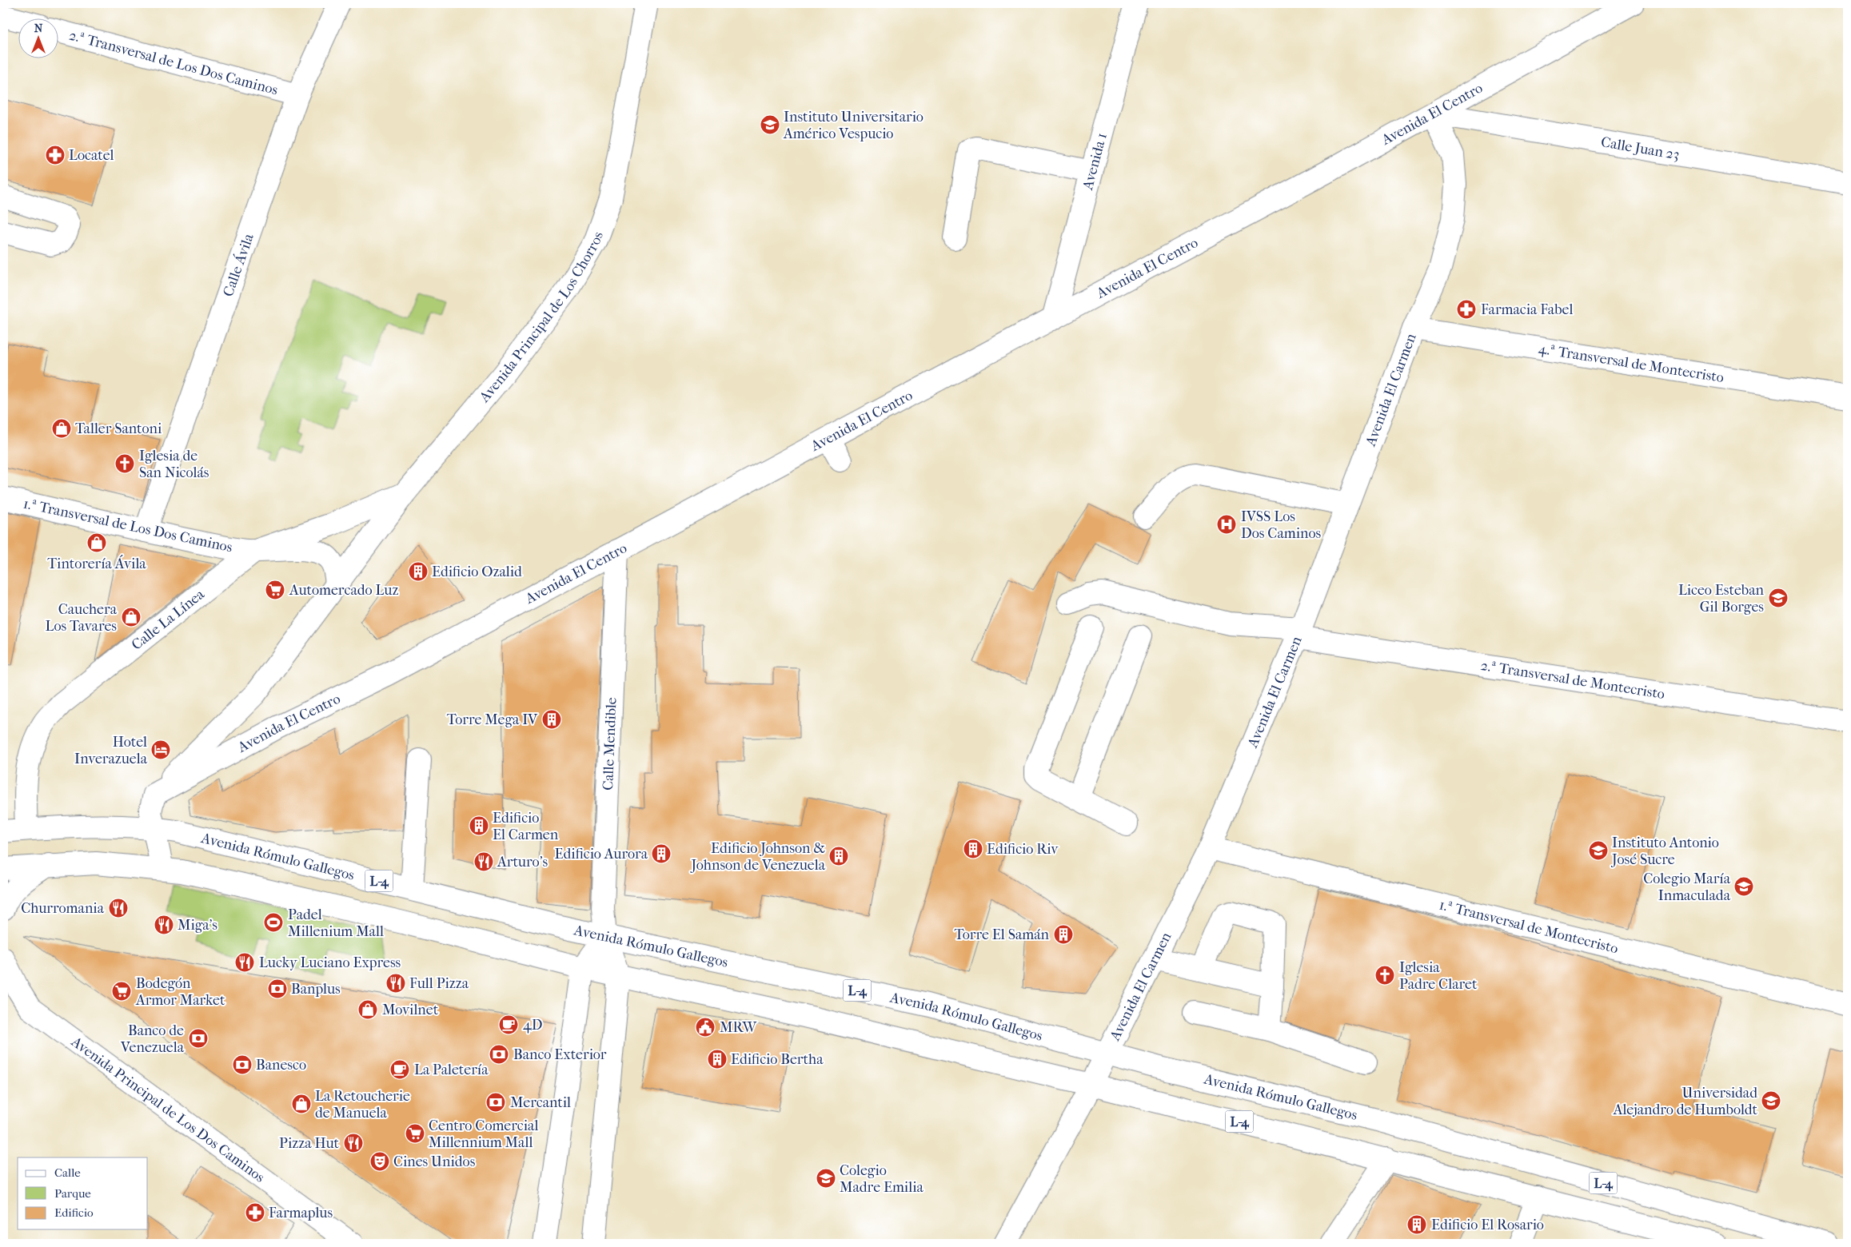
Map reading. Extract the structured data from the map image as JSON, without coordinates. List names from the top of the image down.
{
  "streets": {
    "street": [
      "2.ª Transversal de Los Dos Caminos",
      "Avenida El Centro",
      "Calle Juan 23",
      "Avenida 1",
      "Calle Ávila",
      "Avenida Principal de Los Chorros",
      "4.ª Transversal de Montecristo",
      "Avenida El Carmen",
      "1.ª Transversal de Los Dos Caminos",
      "Calle La Línea",
      "2.ª Transversal de Montecristo",
      "Calle Mendible",
      "Avenida Rómulo Gallegos",
      "L-4",
      "1.ª Transversal de Montecristo",
      "Avenida Principal de Los Dos Caminos"
    ]
  },
  "crossings": [
    ["2.ª Transversal de Los Dos Caminos", "Calle Ávila"],
    ["Avenida El Centro", "Calle Juan 23"],
    ["Avenida El Centro", "Avenida 1"],
    ["Avenida El Centro", "Avenida Principal de Los Chorros"],
    ["Avenida El Centro", "Avenida El Carmen"],
    ["Avenida El Centro", "Calle Mendible"],
    ["Calle Juan 23", "Avenida El Carmen"],
    ["Calle Ávila", "1.ª Transversal de Los Dos Caminos"],
    ["Avenida Principal de Los Chorros", "Calle La Línea"],
    ["4.ª Transversal de Montecristo", "Avenida El Carmen"],
    ["Avenida El Carmen", "2.ª Transversal de Montecristo"],
    ["Avenida El Carmen", "Avenida Rómulo Gallegos"],
    ["Avenida El Carmen", "L-4"],
    ["Avenida El Carmen", "1.ª Transversal de Montecristo"],
    ["1.ª Transversal de Los Dos Caminos", "Calle La Línea"],
    ["Calle La Línea", "Avenida Rómulo Gallegos"],
    ["Calle Mendible", "Avenida Rómulo Gallegos"],
    ["Calle Mendible", "L-4"]
  ],
  "places": {
    "school or university": [
      "Instituto Universitario Américo Vespucio",
      "Liceo Esteban Gil Borges",
      "Instituto Antonio José Sucre",
      "Colegio María Inmaculada",
      "Universidad Alejandro de Humboldt",
      "Colegio Madre Emilia"
    ],
    "pharmacy": ["Locatel", "Farmacia Fabel", "Farmaplus"],
    "shop": [
      "Taller Santoni",
      "Tintorería Ávila",
      "Cauchera Los Tavares",
      "Movilnet",
      "La Retoucherie de Manuela"
    ],
    "church": ["Iglesia de San Nicolás", "Iglesia Padre Claret"],
    "hospital": ["IVSS Los Dos Caminos"],
    "building": [
      "Edificio Ozalid",
      "Torre Mega IV",
      "Edificio El Carmen",
      "Edificio Riv",
      "Edificio Aurora",
      "Edificio Johnson & Johnson de Venezuela",
      "Torre El Samán",
      "Edificio Bertha",
      "Edificio El Rosario"
    ],
    "supermarket": ["Automercado Luz", "Bodegón Armor Market", "Centro Comercial Millennium Mall"],
    "hotel": ["Hotel Inverazuela"],
    "restaurant": [
      "Arturo's",
      "Churromania",
      "Miga's",
      "Lucky Luciano Express",
      "Full Pizza",
      "Pizza Hut"
    ],
    "sports": ["Padel Millenium Mall"],
    "bank": [
      "Banplus",
      "Banco de Venezuela",
      "Banco Exterior",
      "Banesco",
      "Mercantil"
    ],
    "cafe": ["4D", "La Paletería"],
    "public building": ["MRW"],
    "theatre": ["Cines Unidos"]
  },
  "legend": ["Calle", "Parque", "Edificio"],
  "north": "top"
}
